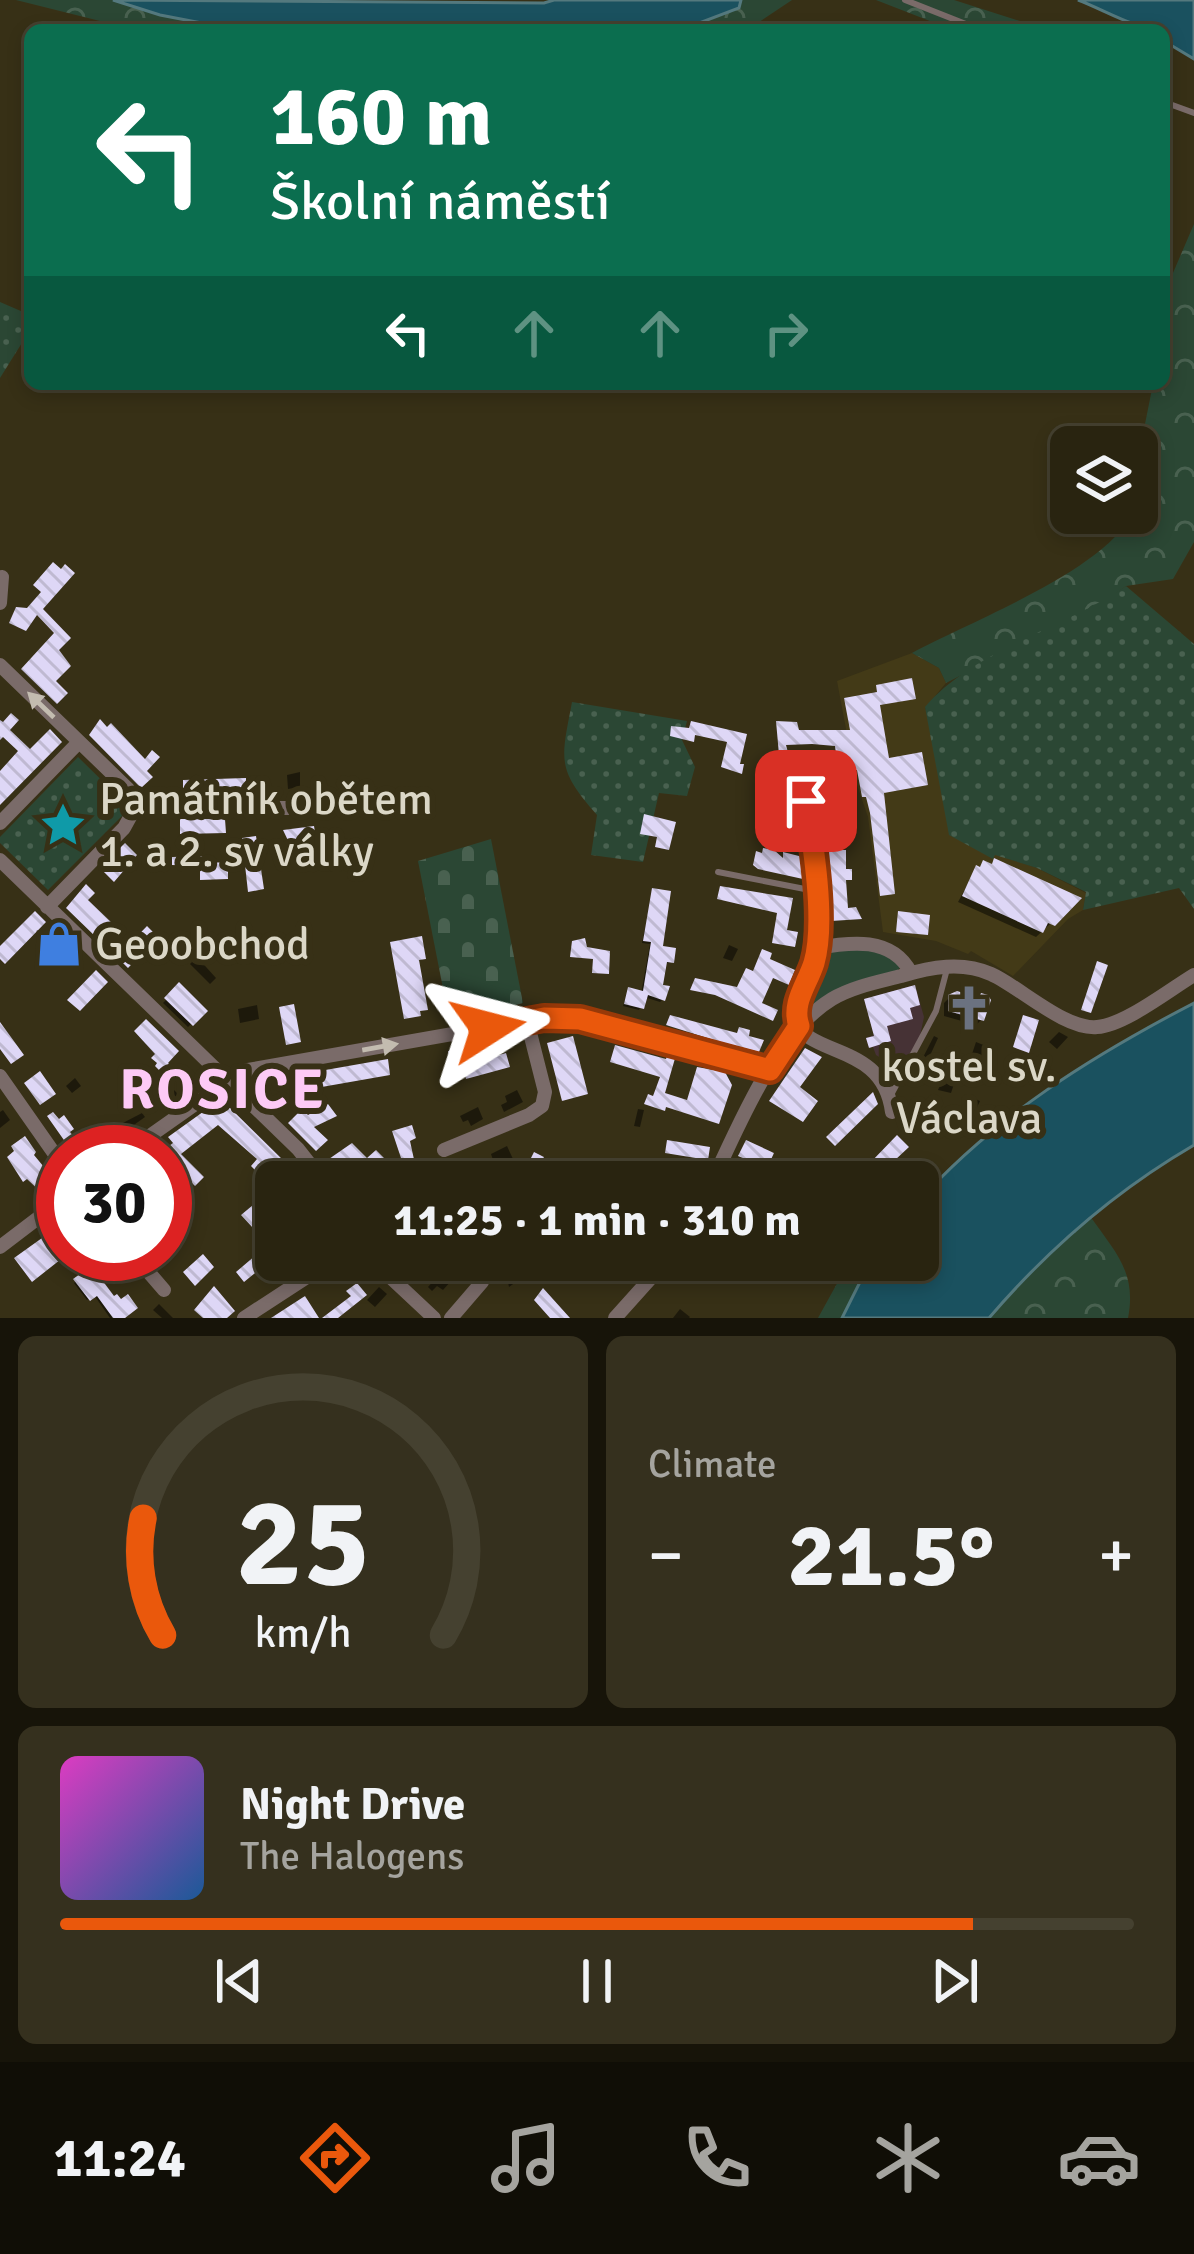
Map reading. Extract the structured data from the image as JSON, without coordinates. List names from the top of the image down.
{
  "districts": ["ROSICE"],
  "places": {
    "place": ["Památník obětem 1. a 2. sv války"],
    "shop": ["Geoobchod"],
    "church": ["kostel sv. Václava"]
  },
  "page": {
    "turn": ["160 m", "Školní náměstí"],
    "limit": "30",
    "trip": "11:25 · 1 min · 310 m",
    "tile": "Climate",
    "heat": ["−", "21.5°", "+"],
    "song": ["Night Drive", "The Halogens"],
    "tabs": "11:24",
    "gauge": ["25", "km/h"]
  }
}
